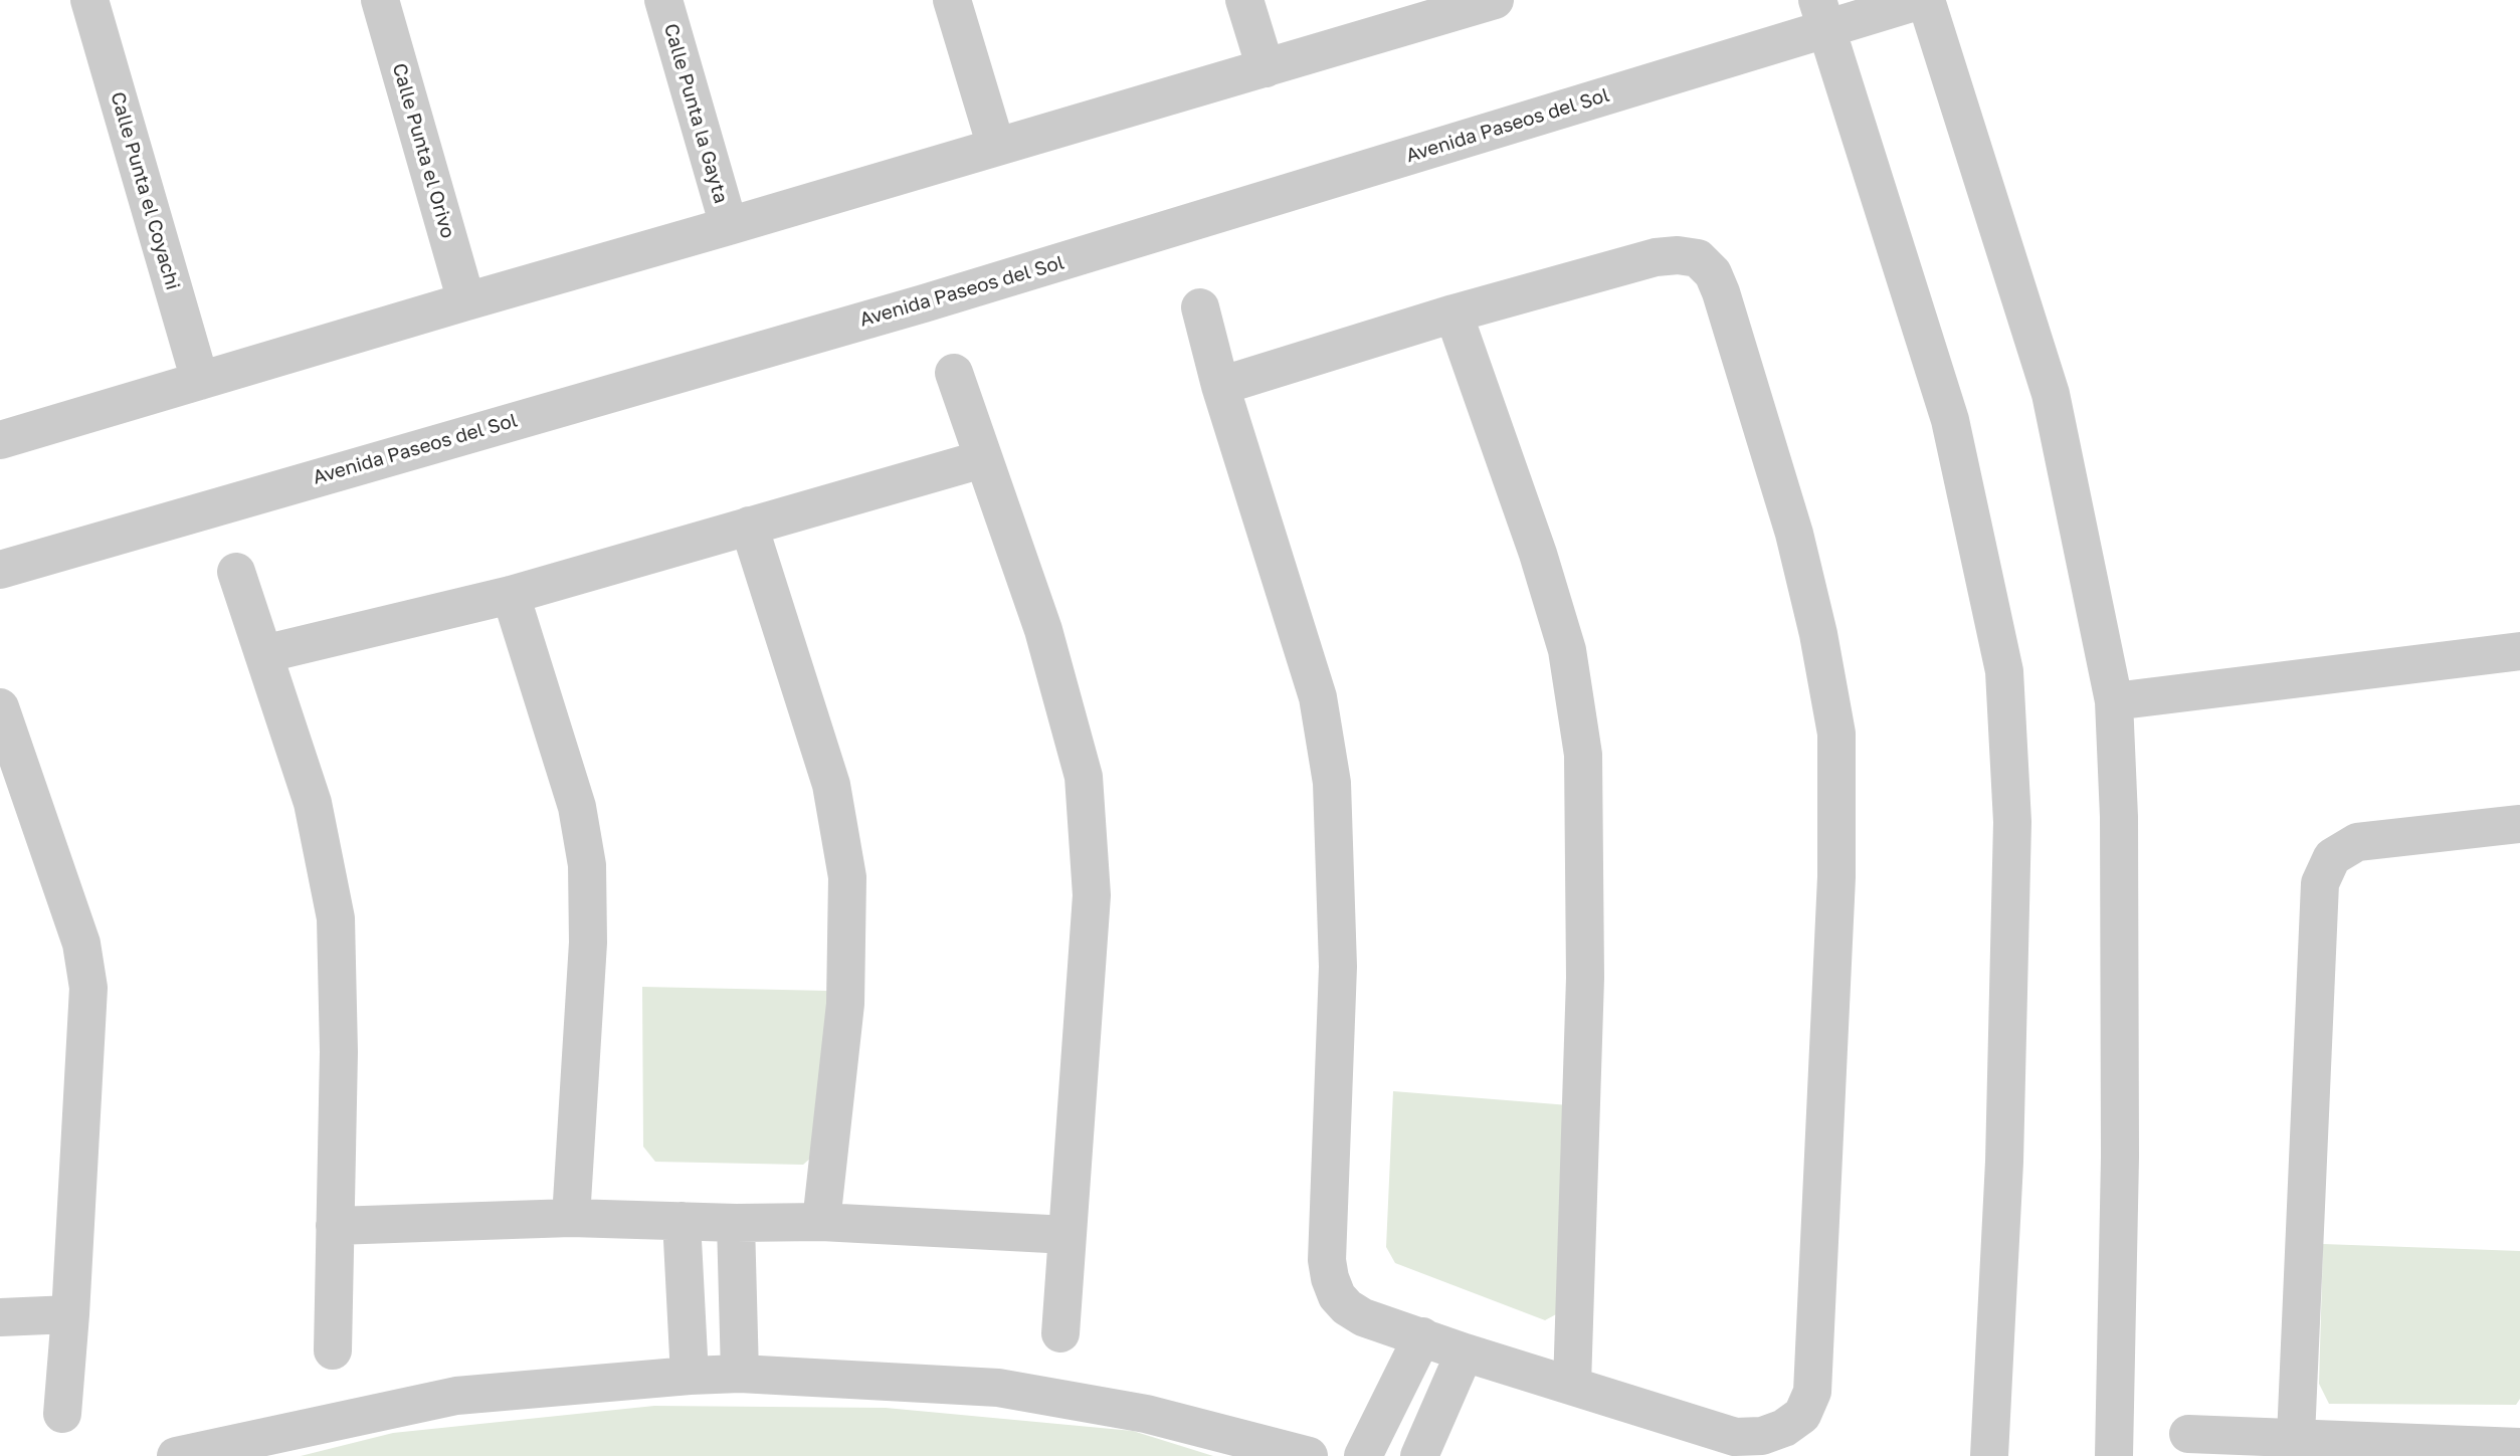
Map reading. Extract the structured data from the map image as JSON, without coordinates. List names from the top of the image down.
{
  "streets": {
    "street": [
      "Calle Punta la Gayta",
      "Avenida Paseos del Sol",
      "Calle Punta el Orivo",
      "Calle Punta el Coyachi"
    ]
  }
}
